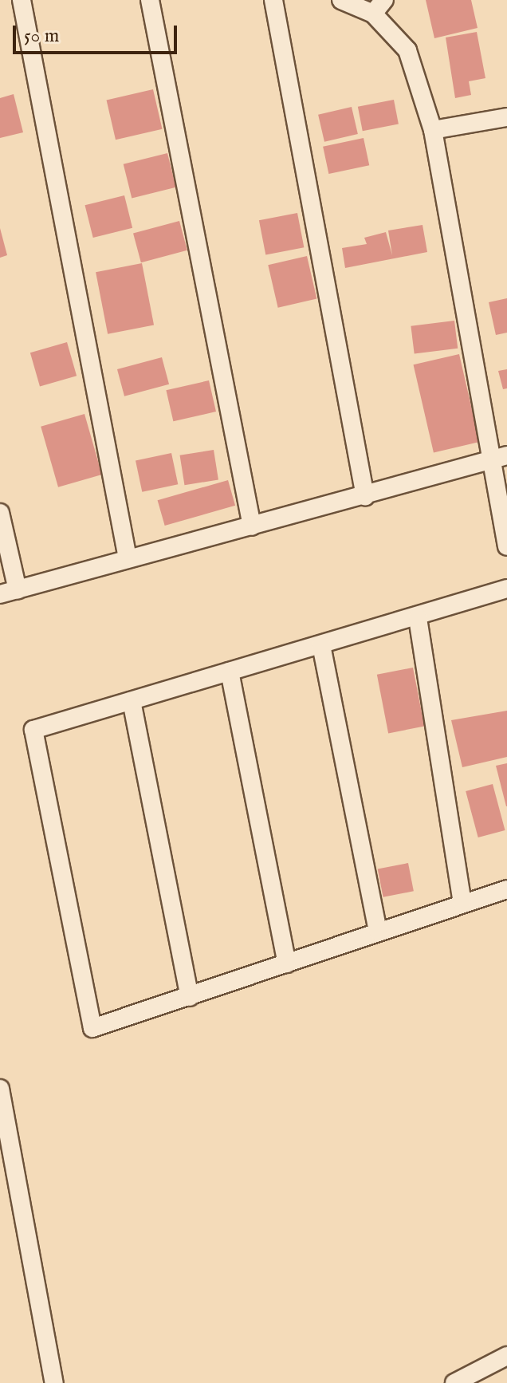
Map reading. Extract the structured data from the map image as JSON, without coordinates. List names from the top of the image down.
{
  "scale_bar": "50 m"
}
